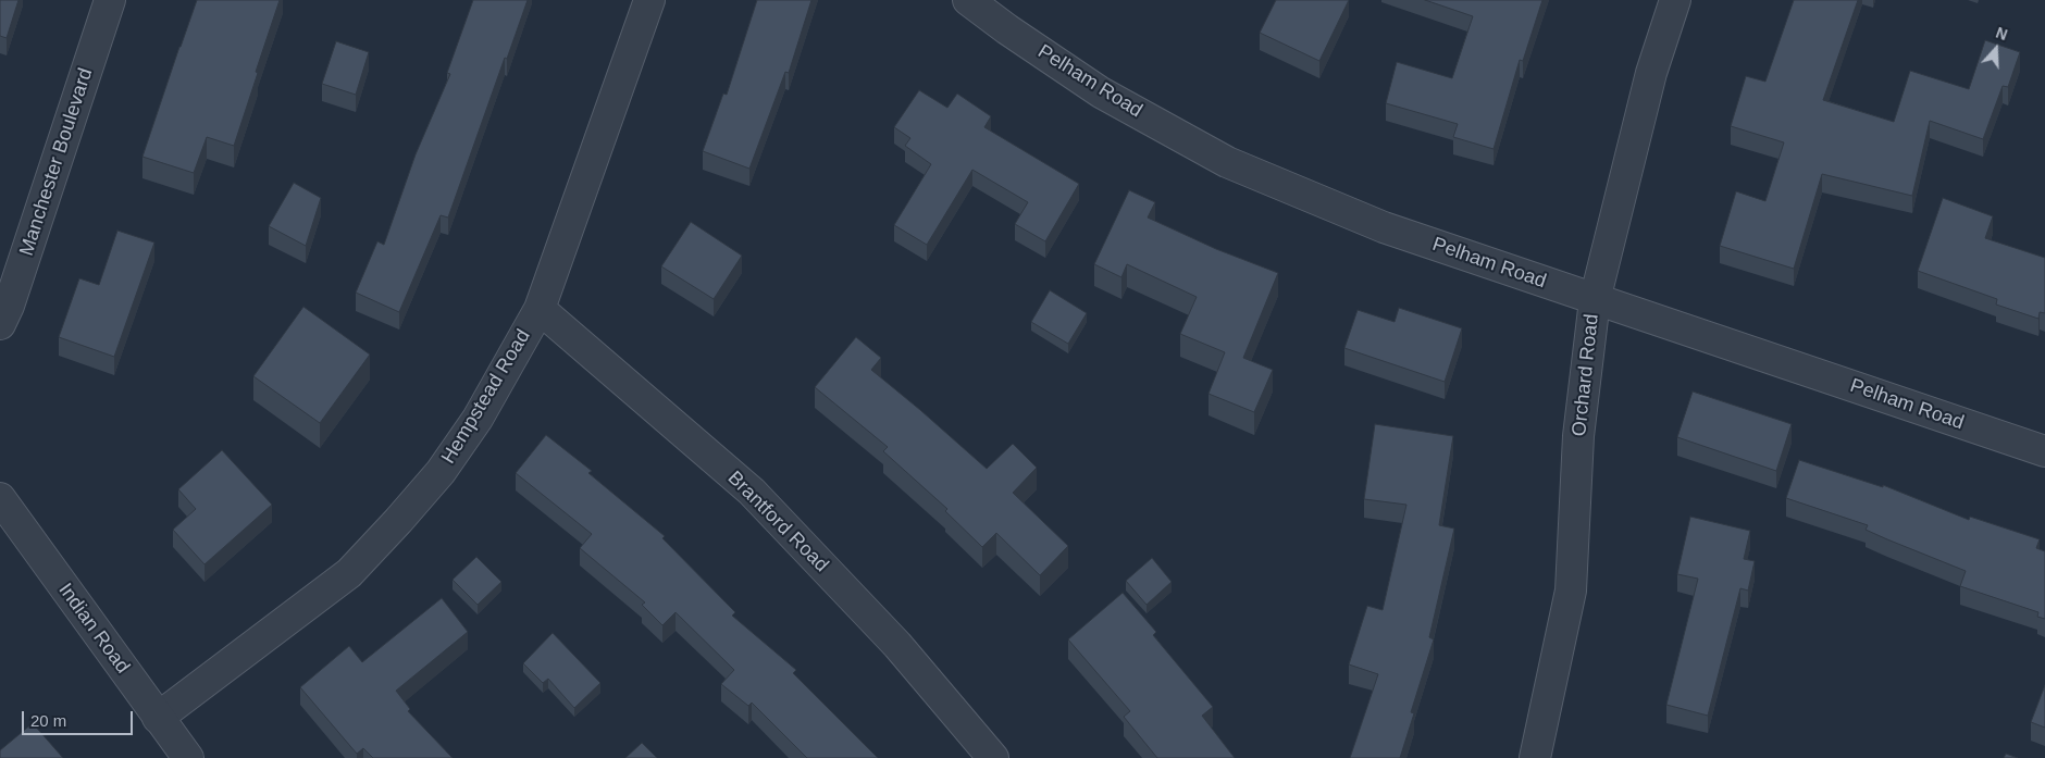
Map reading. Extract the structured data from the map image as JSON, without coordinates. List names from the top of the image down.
{
  "streets": {
    "street": [
      "Pelham Road",
      "Manchester Boulevard",
      "Orchard Road",
      "Hempstead Road",
      "Brantford Road",
      "Indian Road"
    ]
  },
  "crossings": [
    ["Pelham Road", "Orchard Road"],
    ["Hempstead Road", "Brantford Road"],
    ["Hempstead Road", "Indian Road"]
  ],
  "scale_bar": "20 m",
  "north": "top"
}
